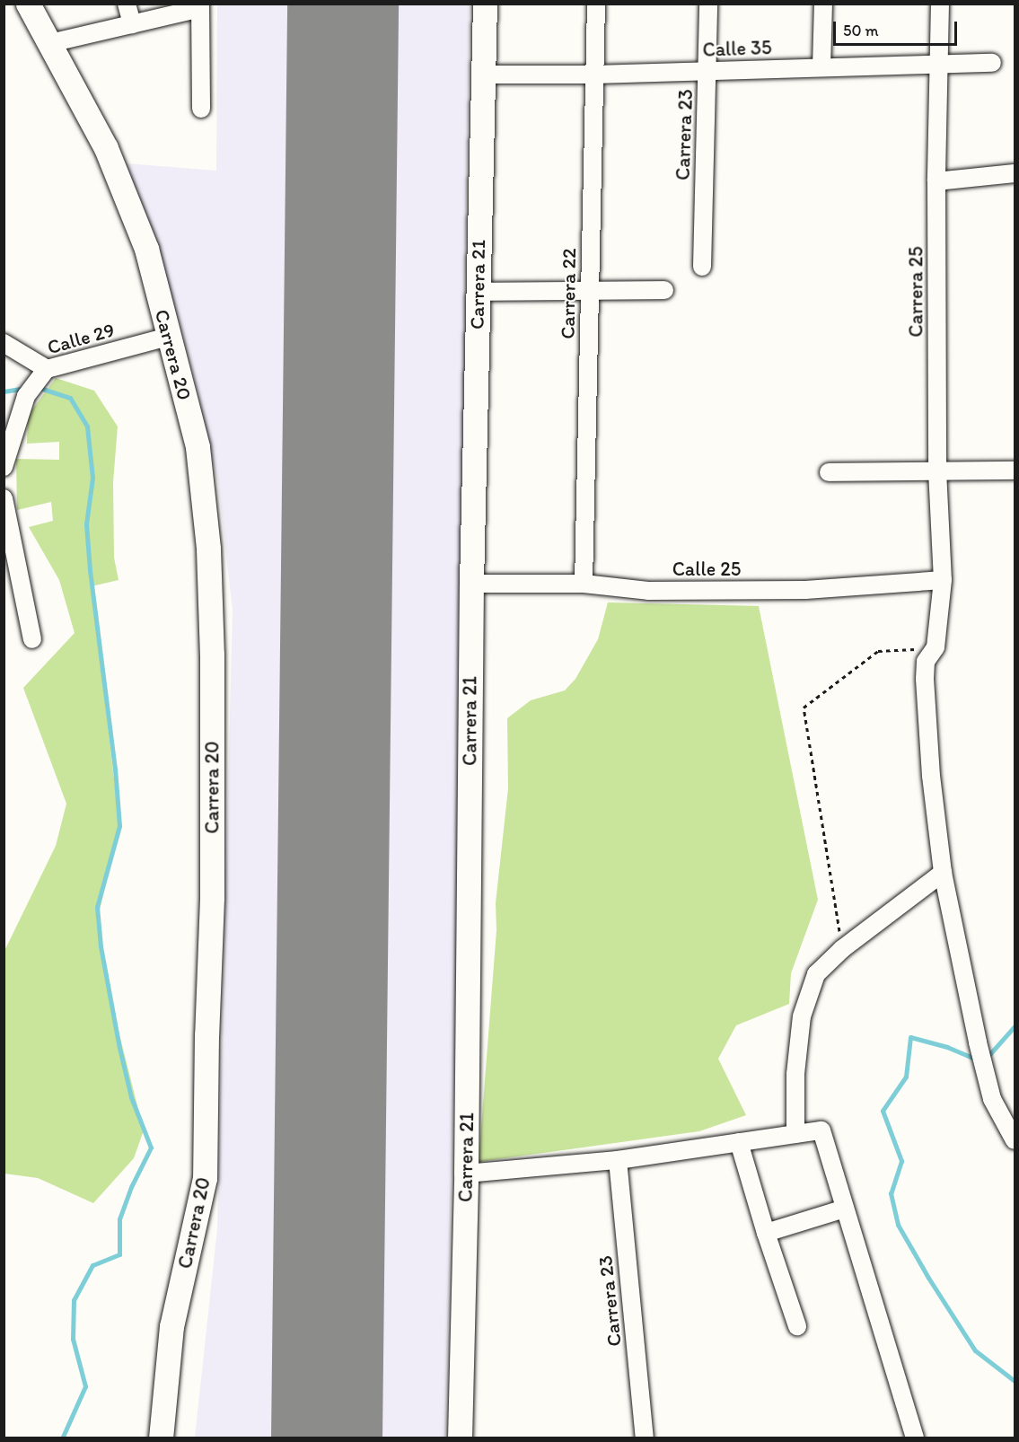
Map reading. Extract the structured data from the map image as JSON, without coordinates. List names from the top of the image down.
{
  "streets": {
    "main road": ["Carrera 21", "Carrera 20"],
    "street": [
      "Calle 35",
      "Carrera 23",
      "Carrera 25",
      "Carrera 22",
      "Calle 29",
      "Calle 25"
    ]
  },
  "crossings": [
    ["Calle 35", "Carrera 23"],
    ["Calle 35", "Carrera 21"],
    ["Calle 35", "Carrera 25"],
    ["Calle 35", "Carrera 22"],
    ["Carrera 21", "Calle 25"],
    ["Carrera 25", "Calle 25"],
    ["Carrera 22", "Calle 25"],
    ["Calle 29", "Carrera 20"]
  ],
  "scale_bar": "50 m"
}
